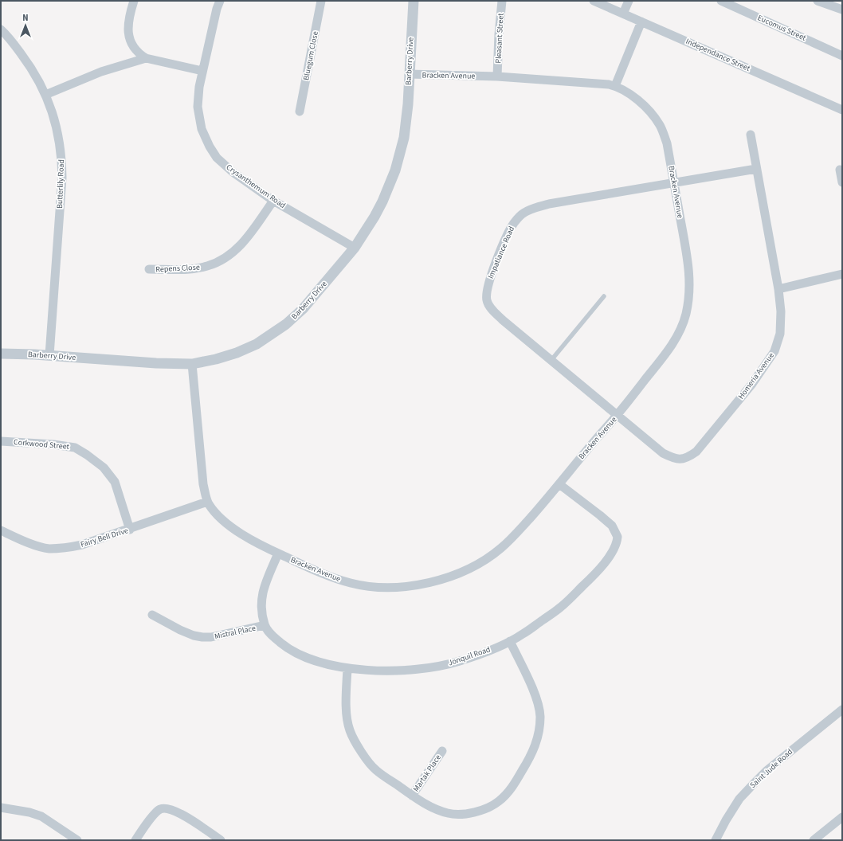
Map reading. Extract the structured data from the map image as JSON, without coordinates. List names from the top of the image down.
{
  "streets": {
    "street": [
      "Eucomus Street",
      "Pleasant Street",
      "Independance Street",
      "Bluegum Close",
      "Barberry Drive",
      "Bracken Avenue",
      "Butterlily Road",
      "Crysanthemum Road",
      "Impatiance Road",
      "Repens Close",
      "Homeria Avenue",
      "Corkwood Street",
      "Fairy Bell Drive",
      "Mistral Place",
      "Jonquil Road",
      "Saint Jude Road",
      "Martak Place"
    ]
  },
  "crossings": [
    ["Pleasant Street", "Bracken Avenue"],
    ["Barberry Drive", "Bracken Avenue"],
    ["Barberry Drive", "Butterlily Road"],
    ["Barberry Drive", "Crysanthemum Road"],
    ["Bracken Avenue", "Impatiance Road"],
    ["Bracken Avenue", "Homeria Avenue"],
    ["Bracken Avenue", "Fairy Bell Drive"],
    ["Bracken Avenue", "Jonquil Road"],
    ["Crysanthemum Road", "Repens Close"],
    ["Impatiance Road", "Homeria Avenue"],
    ["Corkwood Street", "Fairy Bell Drive"],
    ["Mistral Place", "Jonquil Road"]
  ],
  "north": "top"
}
